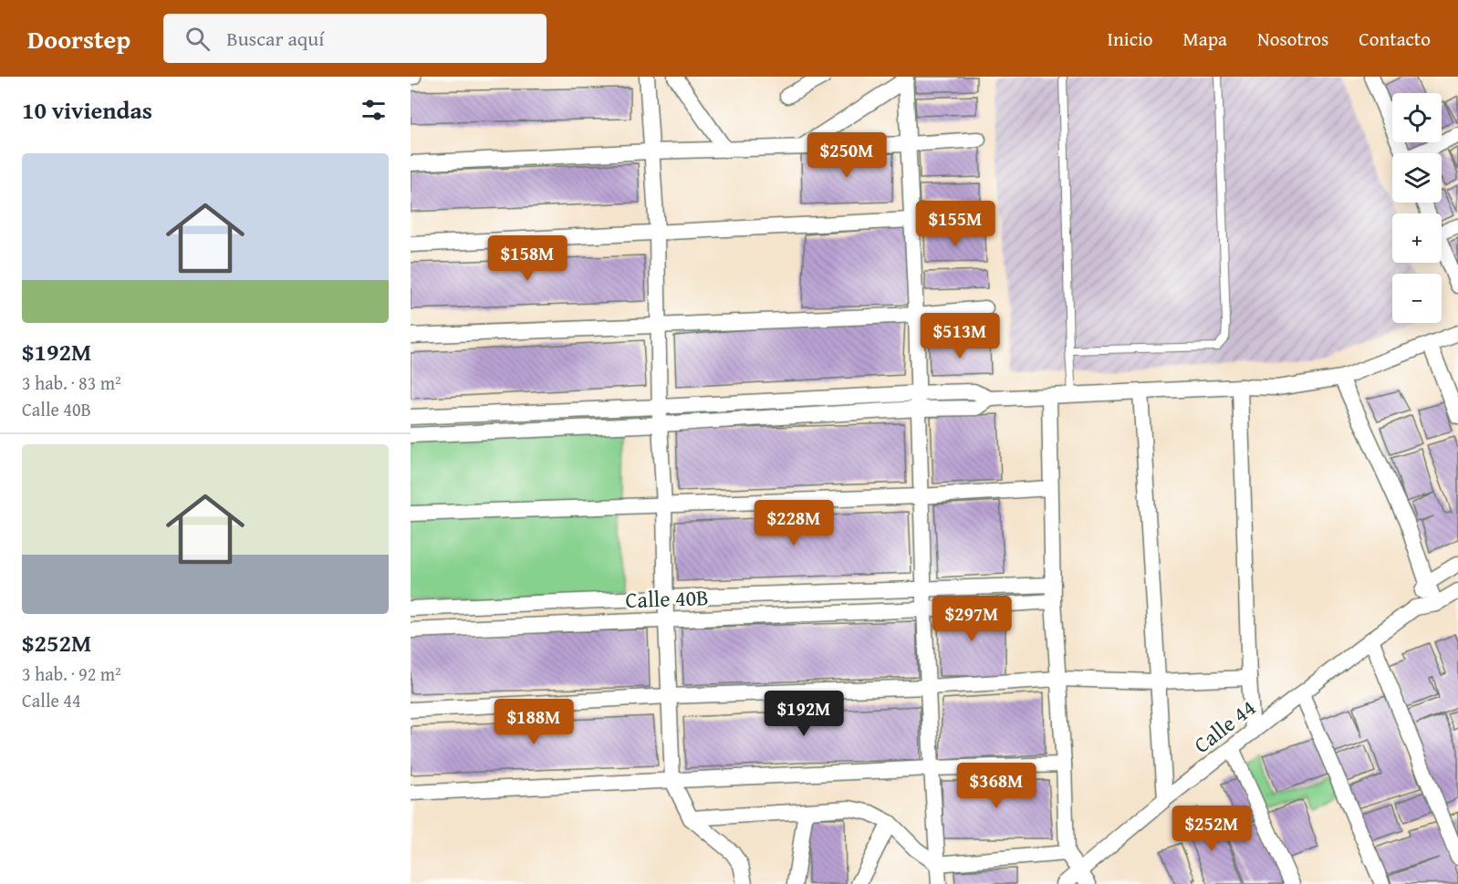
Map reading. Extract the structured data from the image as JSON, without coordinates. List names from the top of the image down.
{
  "streets": {
    "street": ["Calle 40B", "Calle 44"]
  },
  "page": {
    "header": "Doorstep",
    "search": "Buscar aquí",
    "nav": [
      "Inicio",
      "Mapa",
      "Nosotros",
      "Contacto"
    ],
    "heading": "10 viviendas",
    "map_buttons": ["+", "−"],
    "price": [
      "$250M",
      "$155M",
      "$158M",
      "$513M",
      "$228M",
      "$297M",
      "$192M",
      "$188M",
      "$368M",
      "$252M"
    ],
    "list": [
      {
        "name": "$192M",
        "note": "3 hab. · 83 m² · Calle 40B"
      },
      {
        "name": "$252M",
        "note": "3 hab. · 92 m² · Calle 44"
      }
    ]
  }
}
